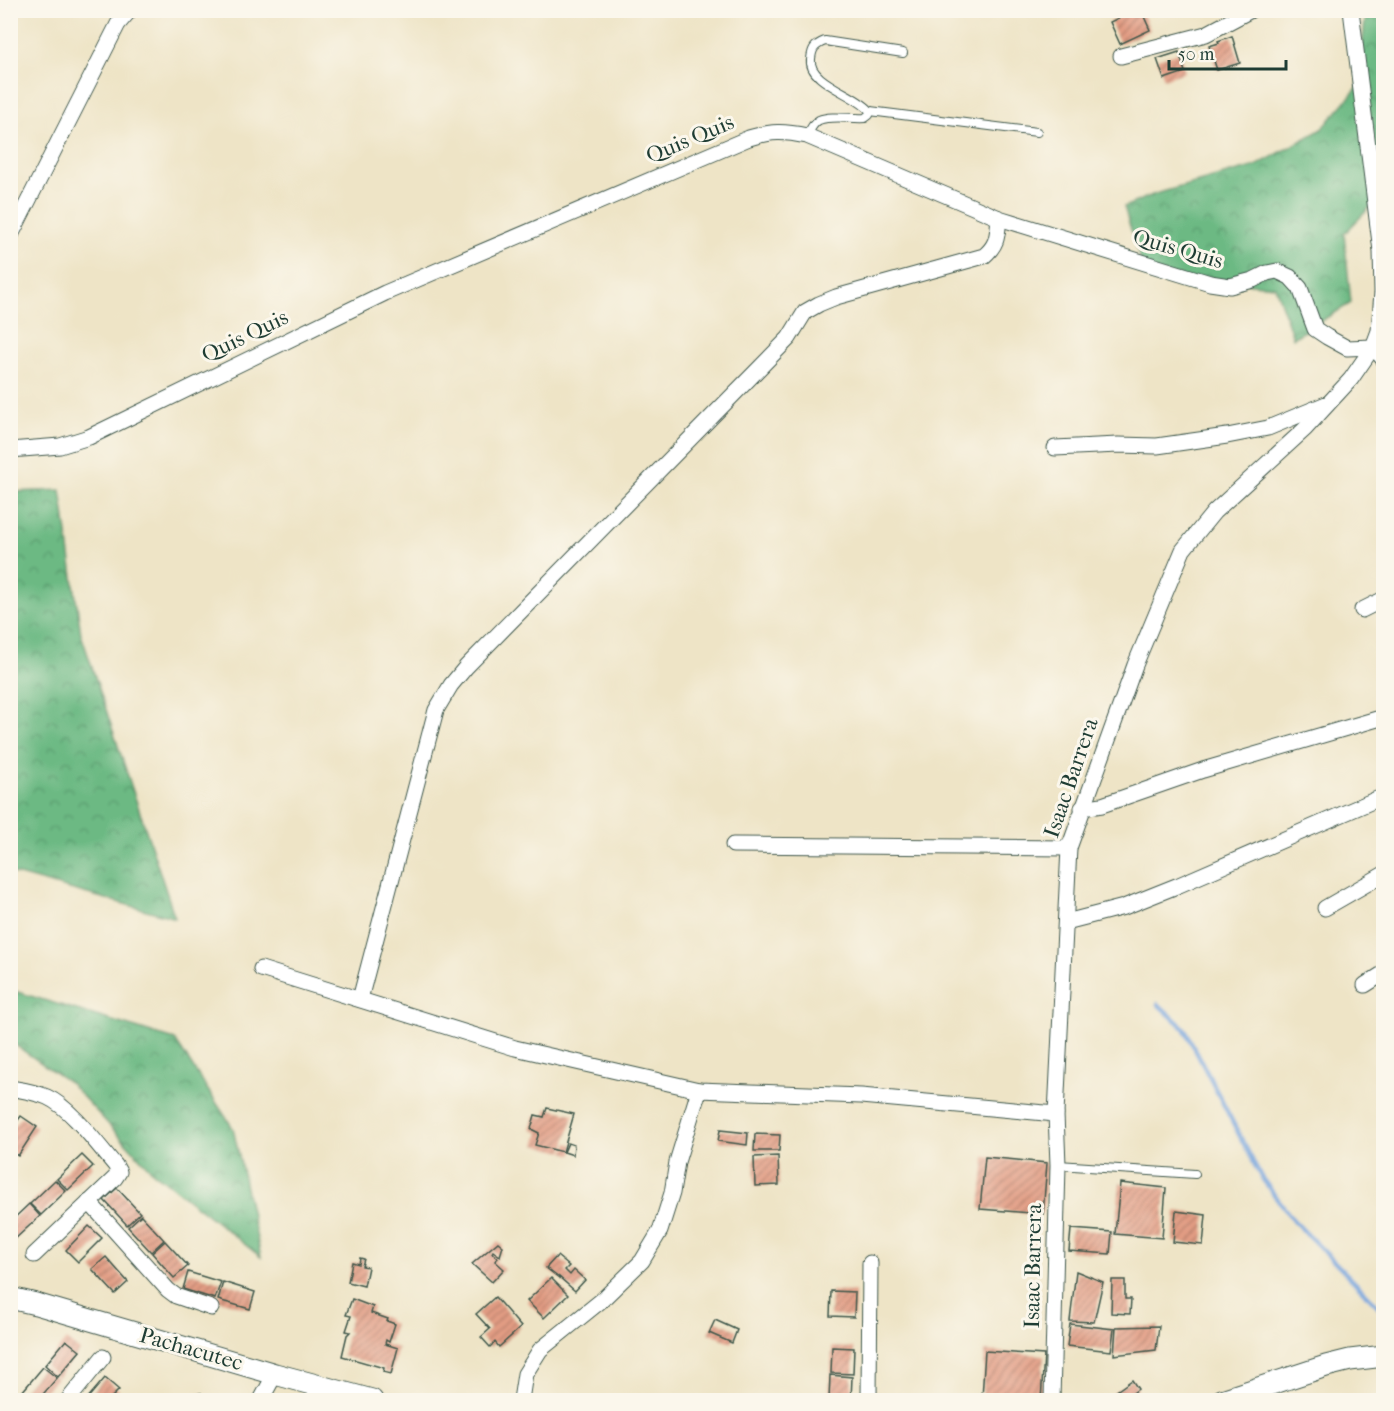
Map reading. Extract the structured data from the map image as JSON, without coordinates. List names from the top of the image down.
{
  "streets": {
    "street": ["Quis Quis", "Isaac Barrera", "Pachacutec"]
  },
  "crossings": [
    ["Quis Quis", "Isaac Barrera"]
  ],
  "scale_bar": "50 m"
}
